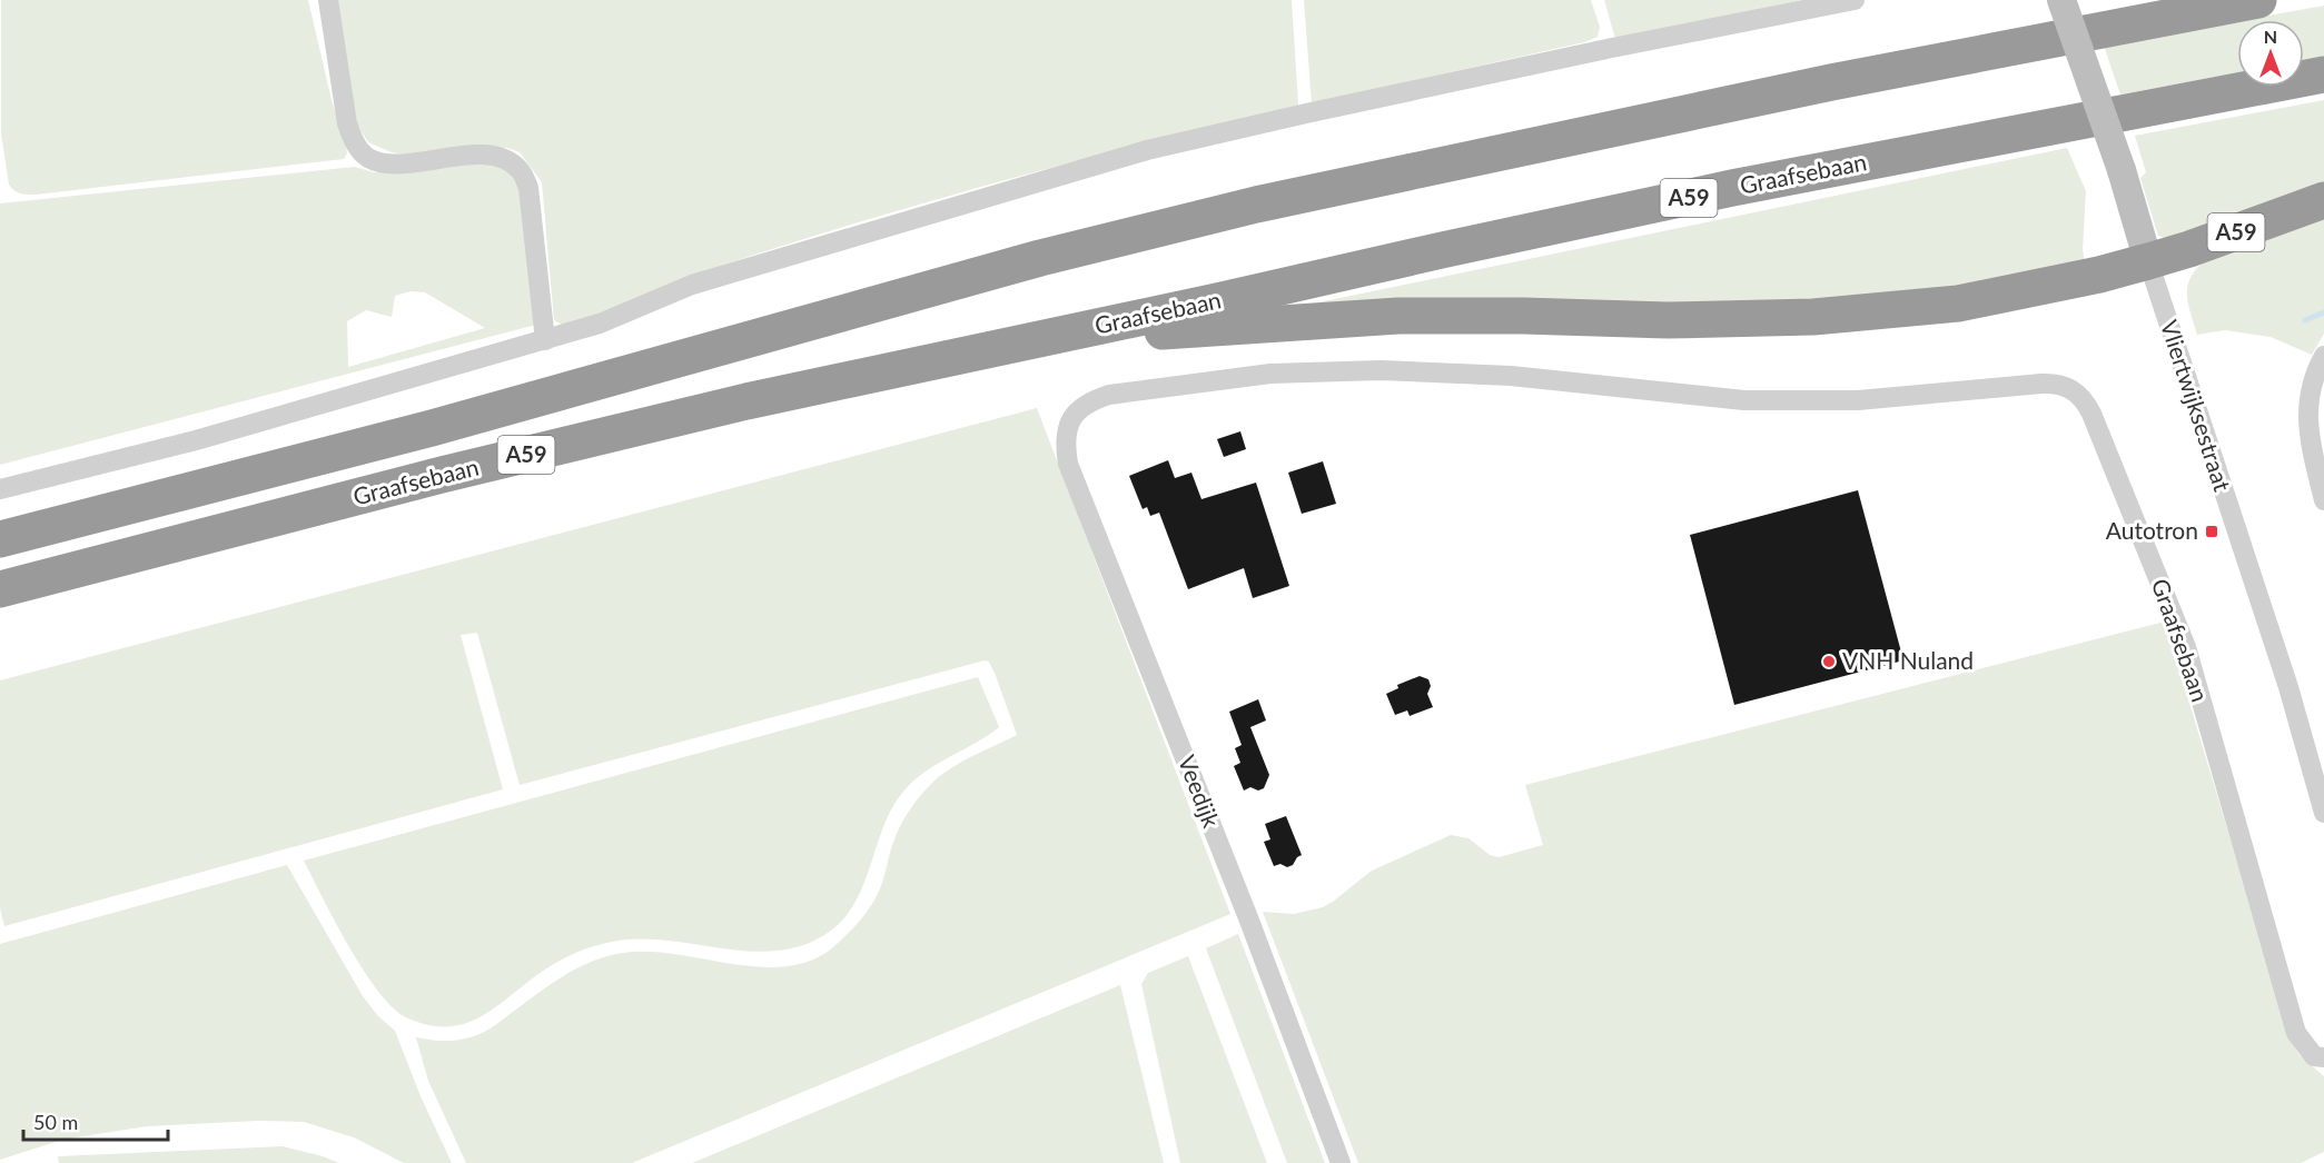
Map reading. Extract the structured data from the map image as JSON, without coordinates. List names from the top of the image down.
{
  "streets": {
    "highway": ["Graafsebaan", "A59"],
    "street": ["Vliertwijksestraat", "Veedijk"]
  },
  "crossings": [
    ["Graafsebaan", "A59"],
    ["Graafsebaan", "Veedijk"],
    ["A59", "Vliertwijksestraat"]
  ],
  "places": {
    "transit": ["Autotron"],
    "other": ["VNH Nuland"]
  },
  "scale_bar": "50 m",
  "north": "top"
}
